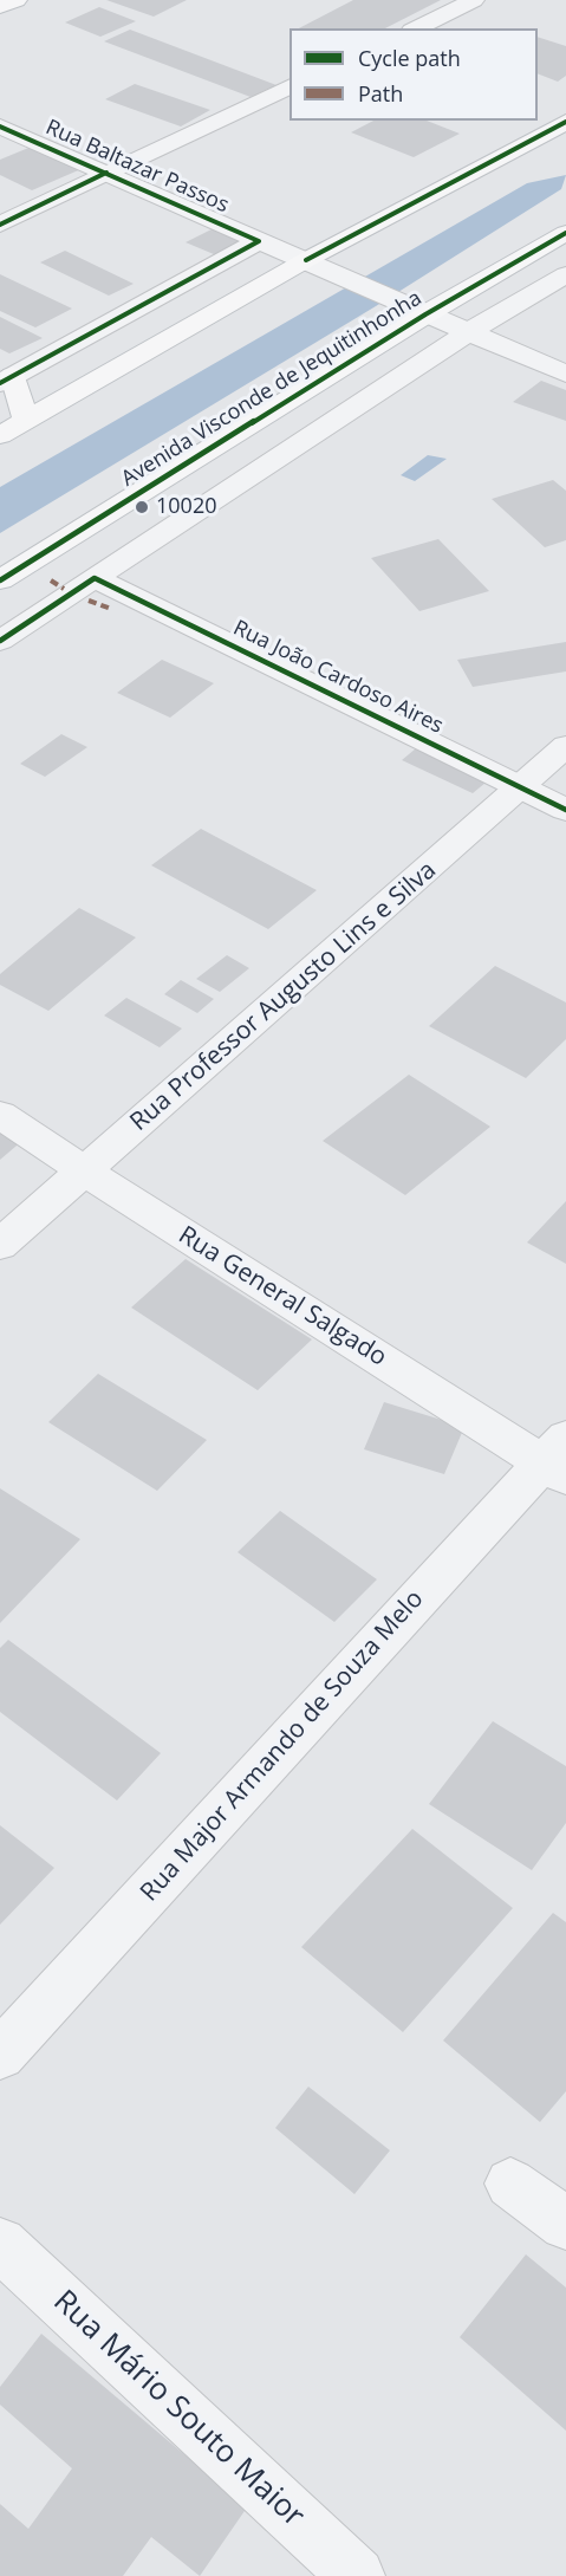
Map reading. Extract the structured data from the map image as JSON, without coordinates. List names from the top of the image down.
{
  "streets": {
    "main road": ["Avenida Visconde de Jequitinhonha"],
    "street": [
      "Rua Baltazar Passos",
      "Rua João Cardoso Aires",
      "Rua Professor Augusto Lins e Silva",
      "Rua General Salgado",
      "Rua Major Armando de Souza Melo",
      "Rua Mário Souto Maior"
    ]
  },
  "crossings": [
    ["Rua Baltazar Passos", "Avenida Visconde de Jequitinhonha"],
    ["Rua João Cardoso Aires", "Rua Professor Augusto Lins e Silva"],
    ["Rua Professor Augusto Lins e Silva", "Rua General Salgado"],
    ["Rua General Salgado", "Rua Major Armando de Souza Melo"]
  ],
  "places": ["10020"],
  "legend": ["Cycle path", "Path"]
}
